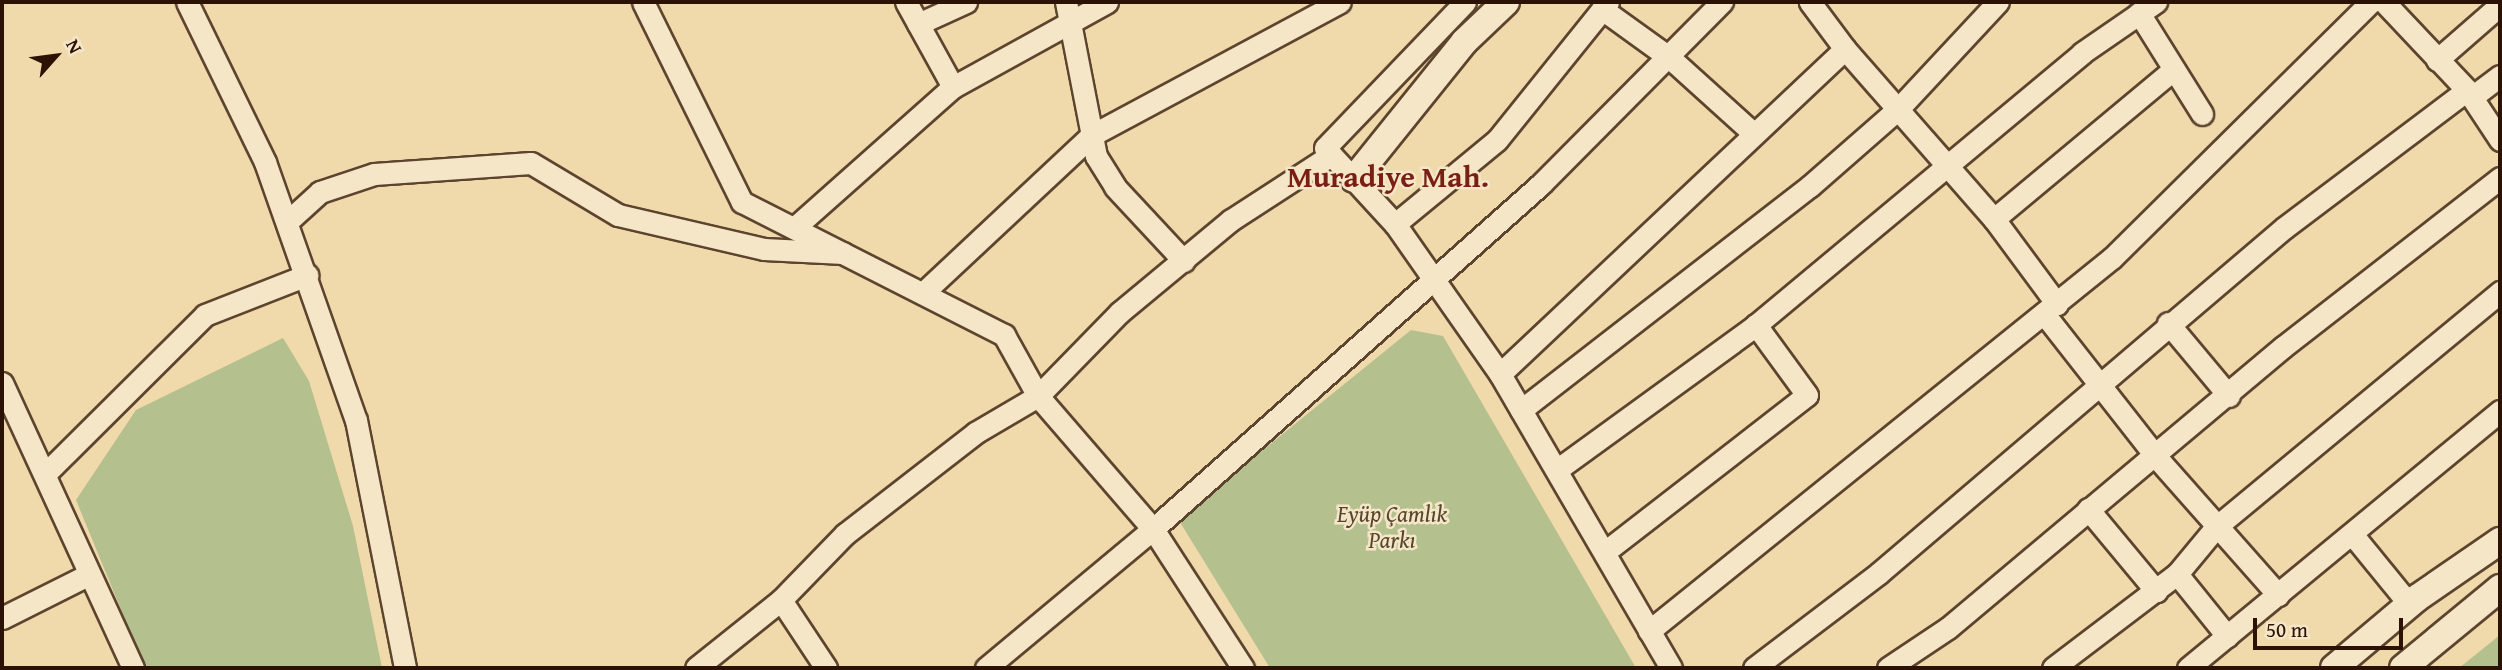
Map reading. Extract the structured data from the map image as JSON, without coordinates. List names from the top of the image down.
{
  "districts": ["Muradiye Mah."],
  "parks": ["Eyüp Çamlık Parkı"],
  "scale_bar": "50 m",
  "north": "top right"
}
